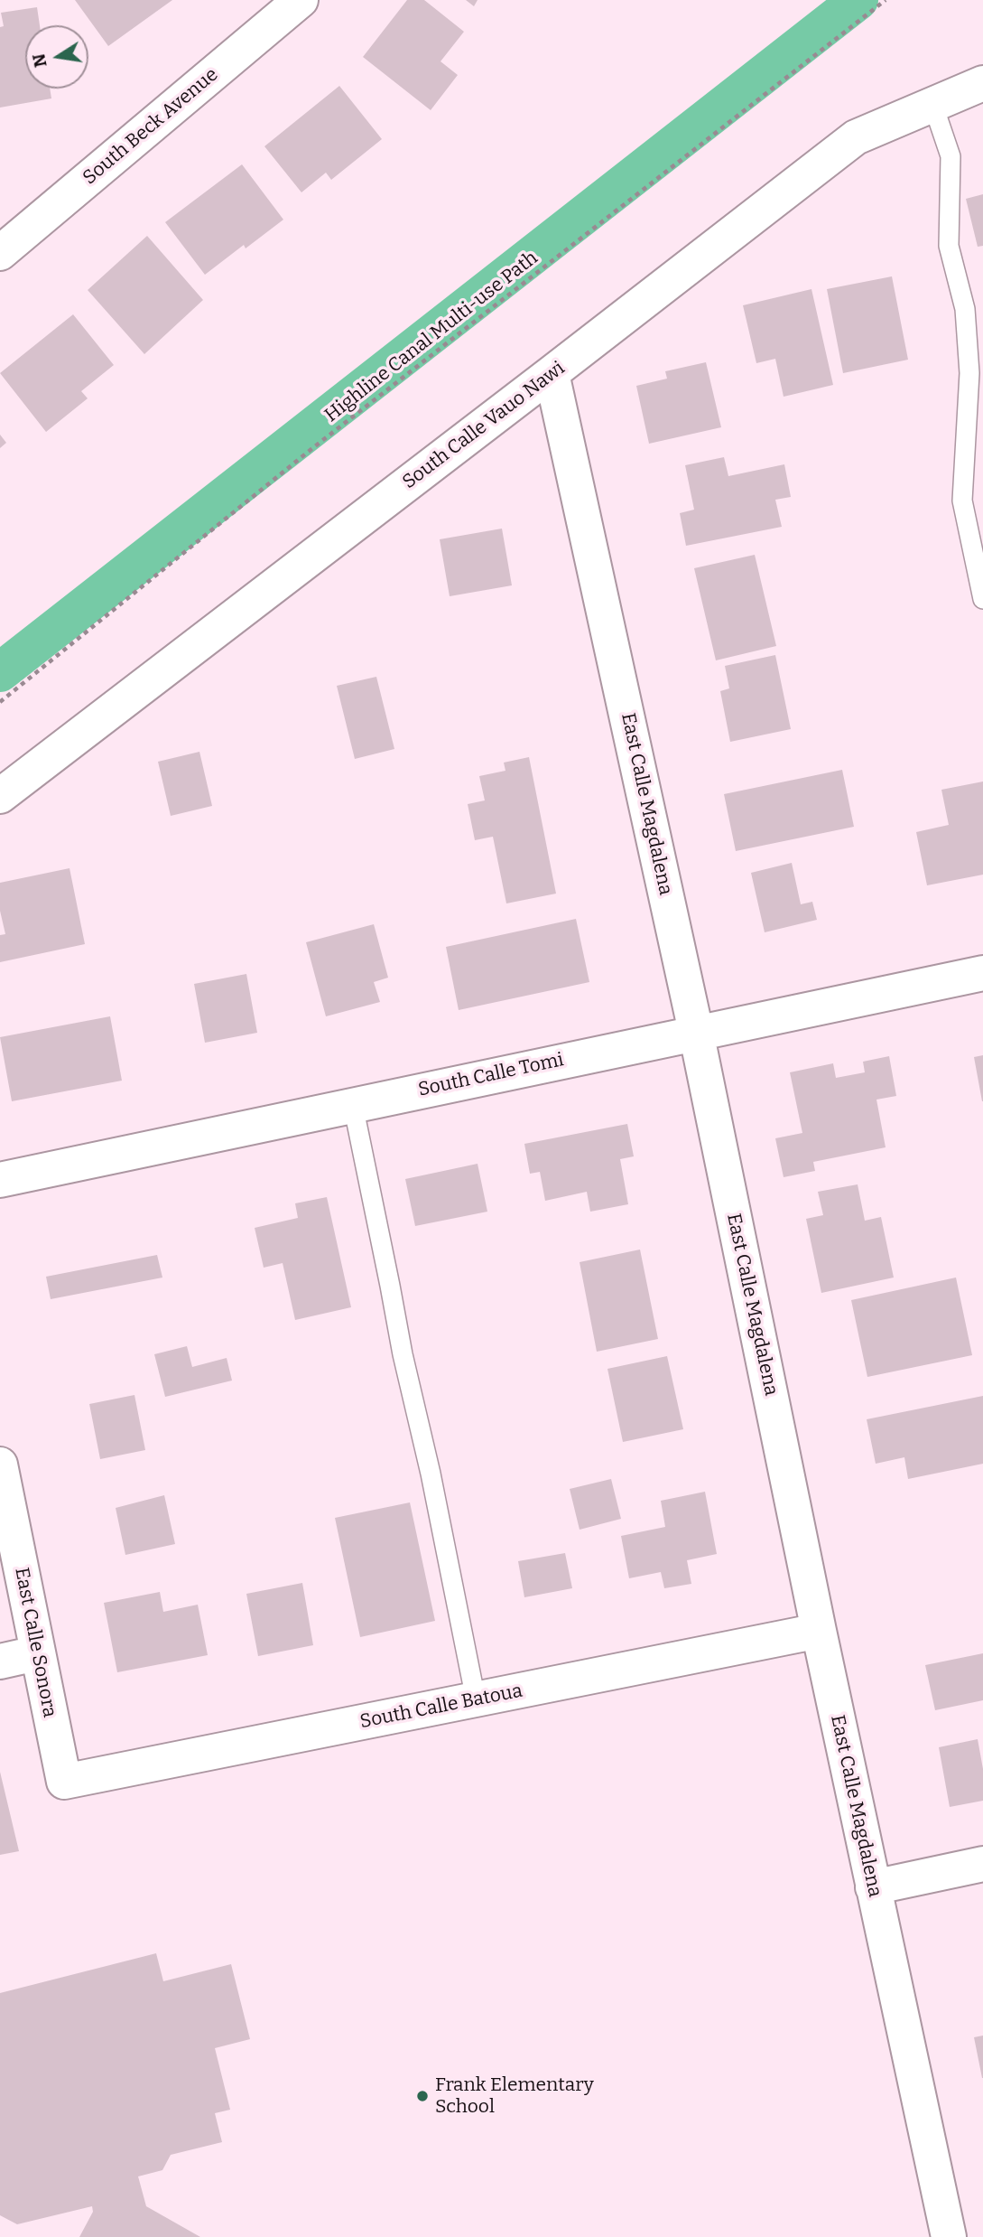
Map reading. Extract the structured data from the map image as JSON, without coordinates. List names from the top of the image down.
{
  "streets": {
    "street": [
      "South Beck Avenue",
      "South Calle Vauo Nawi",
      "East Calle Magdalena",
      "South Calle Tomi",
      "East Calle Sonora",
      "South Calle Batoua"
    ],
    "path": ["Highline Canal Multi-use Path"]
  },
  "crossings": [
    ["South Calle Vauo Nawi", "East Calle Magdalena"],
    ["East Calle Magdalena", "South Calle Tomi"],
    ["East Calle Magdalena", "South Calle Batoua"],
    ["East Calle Sonora", "South Calle Batoua"]
  ],
  "places": ["Frank Elementary School"],
  "north": "left"
}
